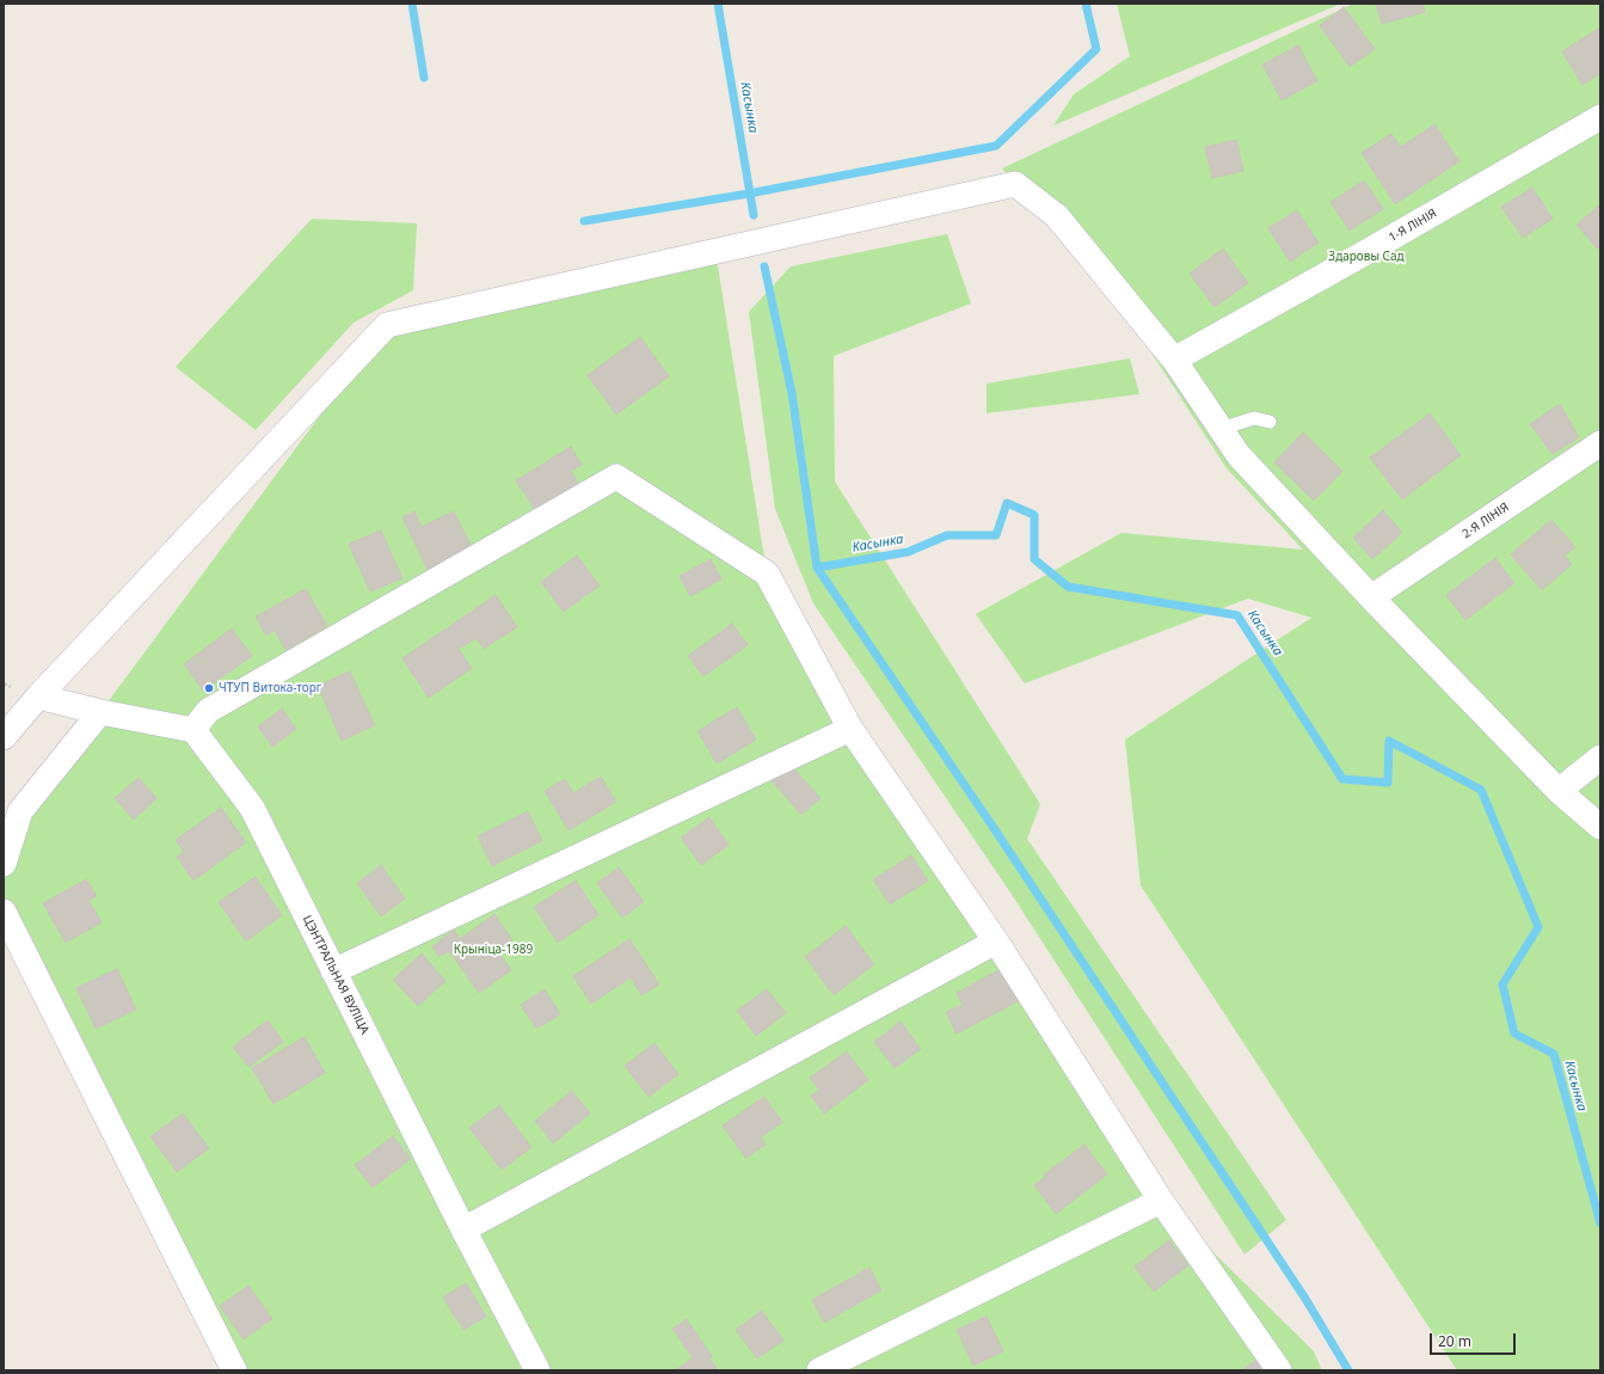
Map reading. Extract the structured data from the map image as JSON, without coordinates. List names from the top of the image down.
{
  "streets": {
    "street": ["1-Я ЛІНІЯ", "2-Я ЛІНІЯ", "ЦЭНТРАЛЬНАЯ ВУЛІЦА"]
  },
  "water": ["Касынка"],
  "parks": ["Здаровы Сад", "Крыніца-1989"],
  "places": ["ЧТУП Витока-торг"],
  "scale_bar": "20 m"
}
